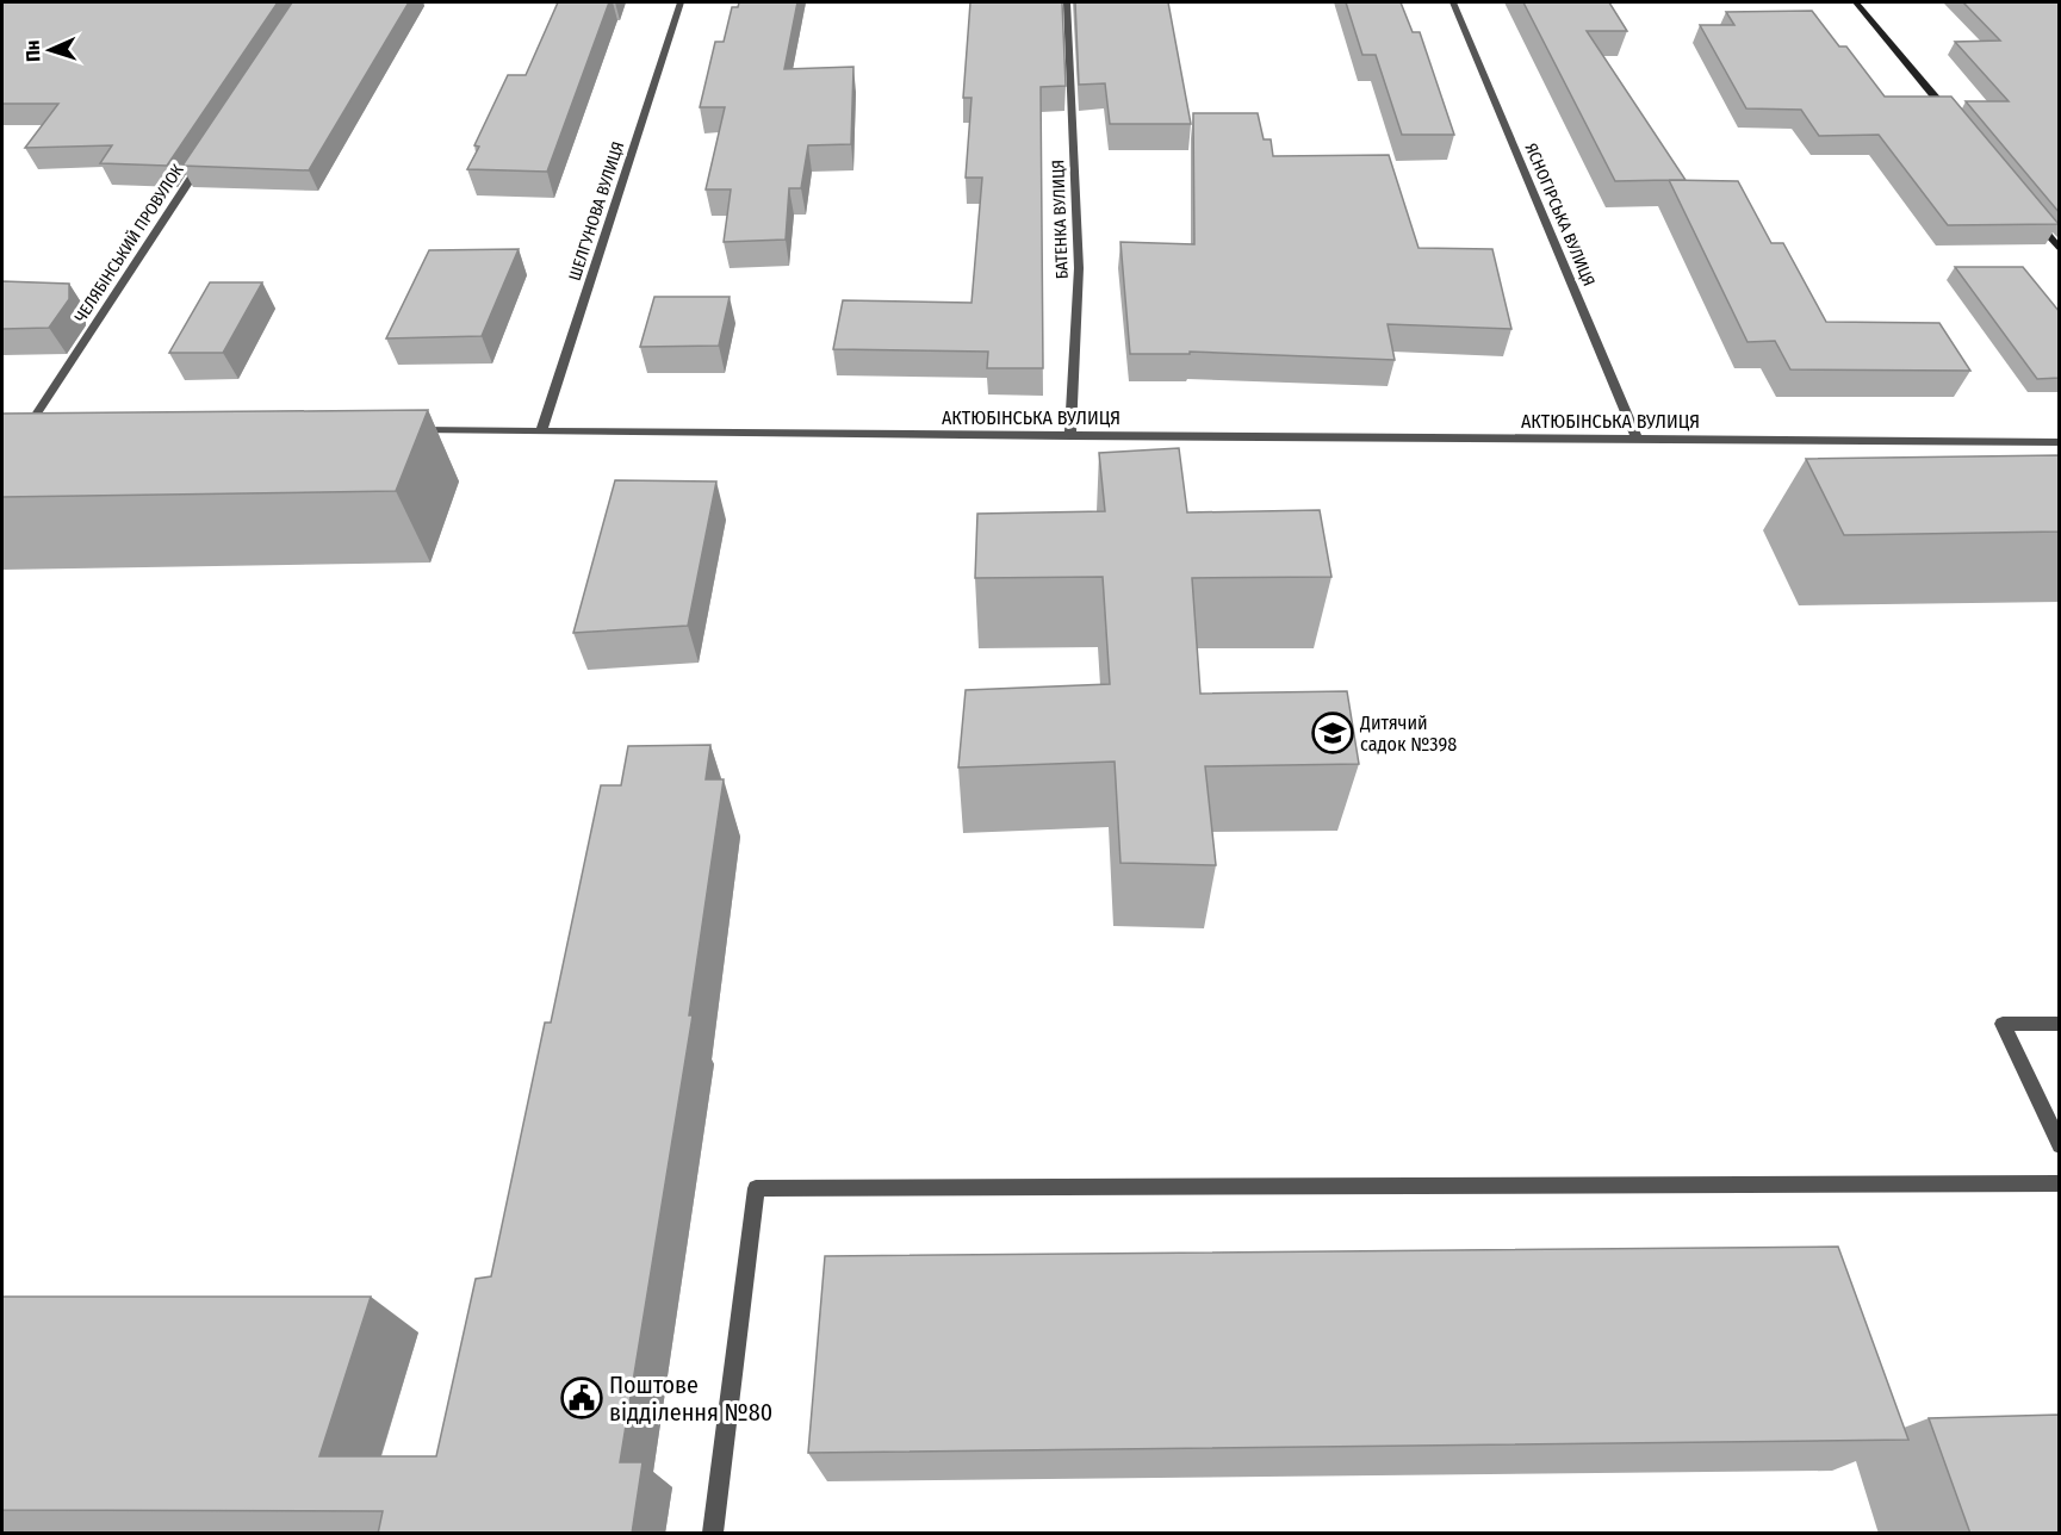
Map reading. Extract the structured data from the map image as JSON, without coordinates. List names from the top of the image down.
{
  "streets": {
    "street": [
      "ШЕЛГУНОВА ВУЛИЦЯ",
      "ЯСНОГІРСЬКА ВУЛИЦЯ",
      "БАТЕНКА ВУЛИЦЯ",
      "ЧЕЛЯБІНСЬКИЙ ПРОВУЛОК",
      "АКТЮБІНСЬКА ВУЛИЦЯ"
    ]
  },
  "crossings": [
    ["ШЕЛГУНОВА ВУЛИЦЯ", "АКТЮБІНСЬКА ВУЛИЦЯ"],
    ["ЯСНОГІРСЬКА ВУЛИЦЯ", "АКТЮБІНСЬКА ВУЛИЦЯ"],
    ["БАТЕНКА ВУЛИЦЯ", "АКТЮБІНСЬКА ВУЛИЦЯ"]
  ],
  "places": {
    "school or university": ["Дитячий садок №398"],
    "public building": ["Поштове відділення №80"]
  },
  "north": "left"
}
